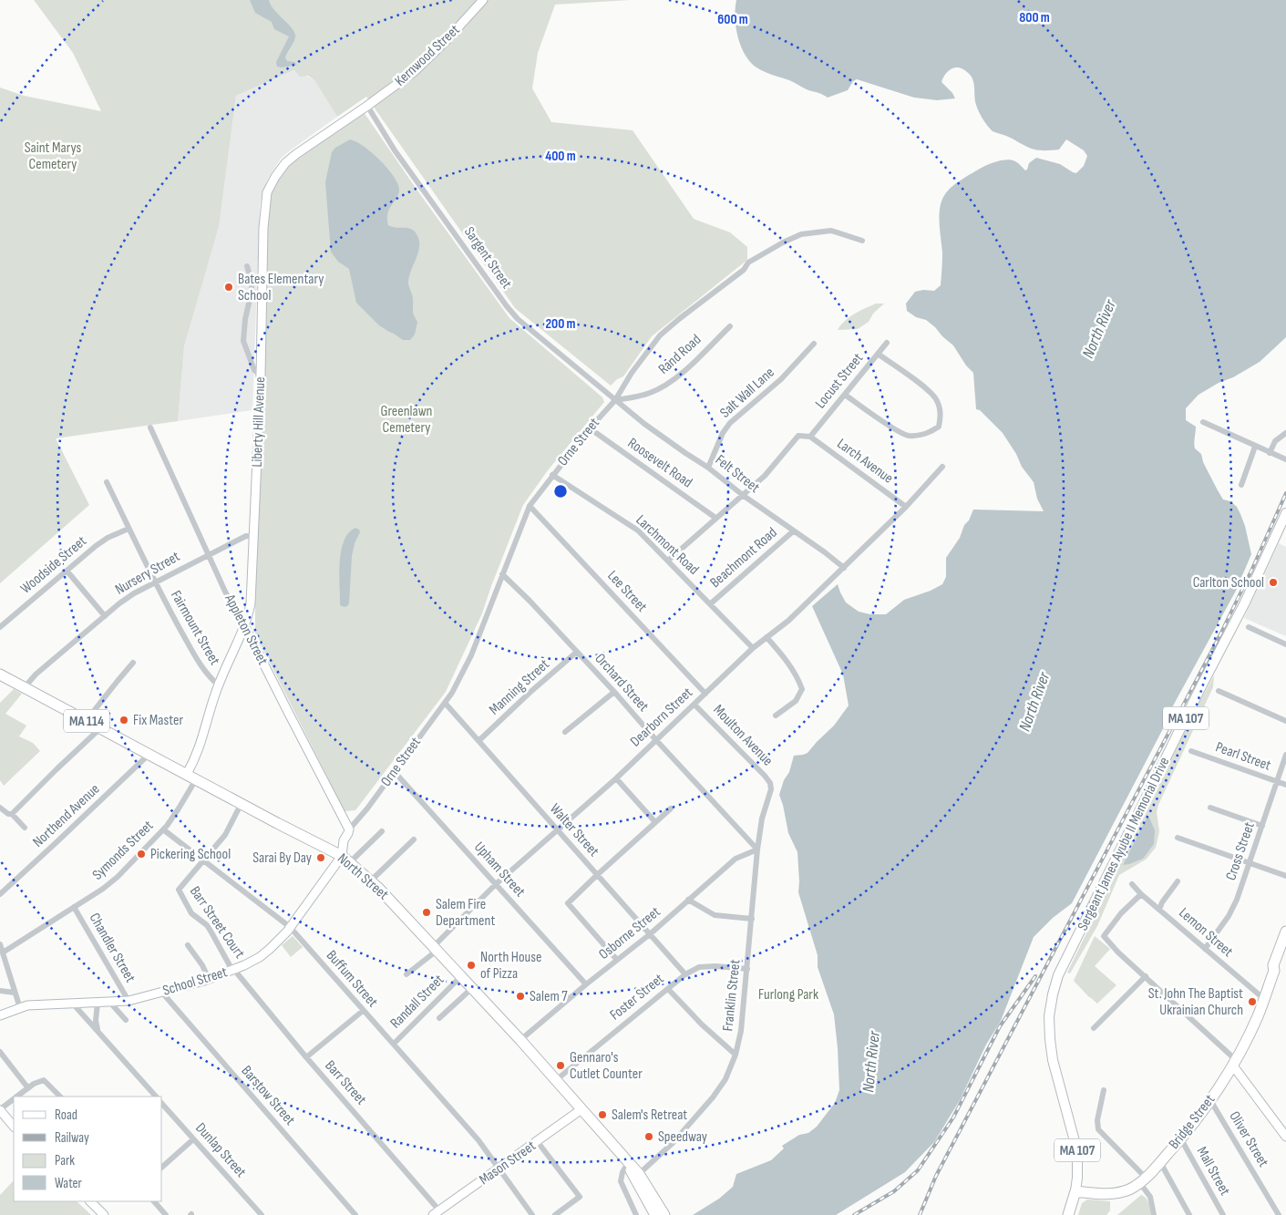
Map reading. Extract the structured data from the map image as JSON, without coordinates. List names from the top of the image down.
{
  "streets": {
    "highway": [
      "MA 107",
      "MA 114",
      "North Street",
      "Bridge Street"
    ],
    "main road": [
      "Kernwood Street",
      "Liberty Hill Avenue",
      "Orne Street",
      "Appleton Street",
      "Sergeant James Ayube II Memorial Drive",
      "School Street",
      "Mason Street"
    ],
    "street": [
      "Sargent Street",
      "Rand Road",
      "Locust Street",
      "Salt Wall Lane",
      "Larch Avenue",
      "Roosevelt Road",
      "Felt Street",
      "Larchmont Road",
      "Beachmont Road",
      "Woodside Street",
      "Nursery Street",
      "Lee Street",
      "Fairmount Street",
      "Orchard Street",
      "Manning Street",
      "Dearborn Street",
      "Moulton Avenue",
      "Pearl Street",
      "Northend Avenue",
      "Walter Street",
      "Symonds Street",
      "Cross Street",
      "Upham Street",
      "Barr Street Court",
      "Lemon Street",
      "Osborne Street",
      "Chandler Street",
      "Buffum Street",
      "Franklin Street",
      "Foster Street",
      "Randall Street",
      "Barr Street",
      "Barstow Street",
      "Oliver Street",
      "Dunlap Street",
      "Mall Street"
    ]
  },
  "crossings": [
    ["Kernwood Street", "Sargent Street"],
    ["Kernwood Street", "Liberty Hill Avenue"],
    ["Sargent Street", "Rand Road"],
    ["Sargent Street", "Liberty Hill Avenue"],
    ["Sargent Street", "Orne Street"],
    ["Sargent Street", "Felt Street"],
    ["Rand Road", "Orne Street"],
    ["Rand Road", "Felt Street"],
    ["Locust Street", "Larch Avenue"],
    ["Salt Wall Lane", "Felt Street"],
    ["Liberty Hill Avenue", "Nursery Street"],
    ["Liberty Hill Avenue", "Fairmount Street"],
    ["Liberty Hill Avenue", "Appleton Street"],
    ["Liberty Hill Avenue", "Symonds Street"],
    ["Liberty Hill Avenue", "North Street"],
    ["Orne Street", "Roosevelt Road"],
    ["Orne Street", "Felt Street"],
    ["Orne Street", "Larchmont Road"],
    ["Orne Street", "Lee Street"],
    ["Orne Street", "Appleton Street"],
    ["Orne Street", "Orchard Street"],
    ["Orne Street", "Walter Street"],
    ["Orne Street", "Upham Street"],
    ["Orne Street", "North Street"],
    ["Orne Street", "School Street"],
    ["Larch Avenue", "Dearborn Street"],
    ["Felt Street", "Beachmont Road"],
    ["Felt Street", "Dearborn Street"],
    ["Larchmont Road", "Beachmont Road"],
    ["Larchmont Road", "Dearborn Street"],
    ["Woodside Street", "Fairmount Street"],
    ["Nursery Street", "Fairmount Street"],
    ["Nursery Street", "Appleton Street"],
    ["Nursery Street", "North Street"],
    ["Lee Street", "Dearborn Street"],
    ["Orchard Street", "Manning Street"],
    ["Orchard Street", "Dearborn Street"],
    ["Orchard Street", "Osborne Street"],
    ["Orchard Street", "Franklin Street"],
    ["Manning Street", "Walter Street"],
    ["Dearborn Street", "Moulton Avenue"],
    ["Dearborn Street", "Walter Street"],
    ["Dearborn Street", "Upham Street"],
    ["Dearborn Street", "North Street"],
    ["MA 107", "Sergeant James Ayube II Memorial Drive"],
    ["MA 107", "Bridge Street"],
    ["Moulton Avenue", "Franklin Street"],
    ["Pearl Street", "Cross Street"],
    ["Northend Avenue", "North Street"],
    ["Walter Street", "Osborne Street"],
    ["Walter Street", "Foster Street"],
    ["Sergeant James Ayube II Memorial Drive", "Bridge Street"],
    ["Symonds Street", "North Street"],
    ["Symonds Street", "Chandler Street"],
    ["Symonds Street", "Buffum Street"],
    ["Cross Street", "Lemon Street"],
    ["Upham Street", "Osborne Street"],
    ["North Street", "Osborne Street"],
    ["North Street", "School Street"],
    ["North Street", "Franklin Street"],
    ["North Street", "Foster Street"],
    ["North Street", "Randall Street"],
    ["North Street", "Mason Street"],
    ["Barr Street Court", "Buffum Street"],
    ["Barr Street Court", "School Street"],
    ["Barr Street Court", "Barr Street"],
    ["Lemon Street", "Bridge Street"],
    ["Osborne Street", "Franklin Street"],
    ["Chandler Street", "School Street"],
    ["Buffum Street", "School Street"],
    ["Buffum Street", "Randall Street"],
    ["Buffum Street", "Mason Street"],
    ["School Street", "Barr Street"],
    ["School Street", "Barstow Street"],
    ["Franklin Street", "Foster Street"],
    ["Barr Street", "Mason Street"],
    ["Bridge Street", "Oliver Street"],
    ["Bridge Street", "Mall Street"]
  ],
  "water": ["North River"],
  "parks": ["Saint Marys Cemetery", "Greenlawn Cemetery", "Furlong Park"],
  "places": [
    "Bates Elementary School",
    "Carlton School",
    "Fix Master",
    "Pickering School",
    "Sarai By Day",
    "Salem Fire Department",
    "North House of Pizza",
    "Salem 7",
    "St. John The Baptist Ukrainian Church",
    "Gennaro's Cutlet Counter",
    "Salem's Retreat",
    "Speedway"
  ],
  "legend": [
    "Road",
    "Railway",
    "Park",
    "Water"
  ],
  "rings": [
    "800 m",
    "600 m",
    "400 m",
    "200 m"
  ]
}
